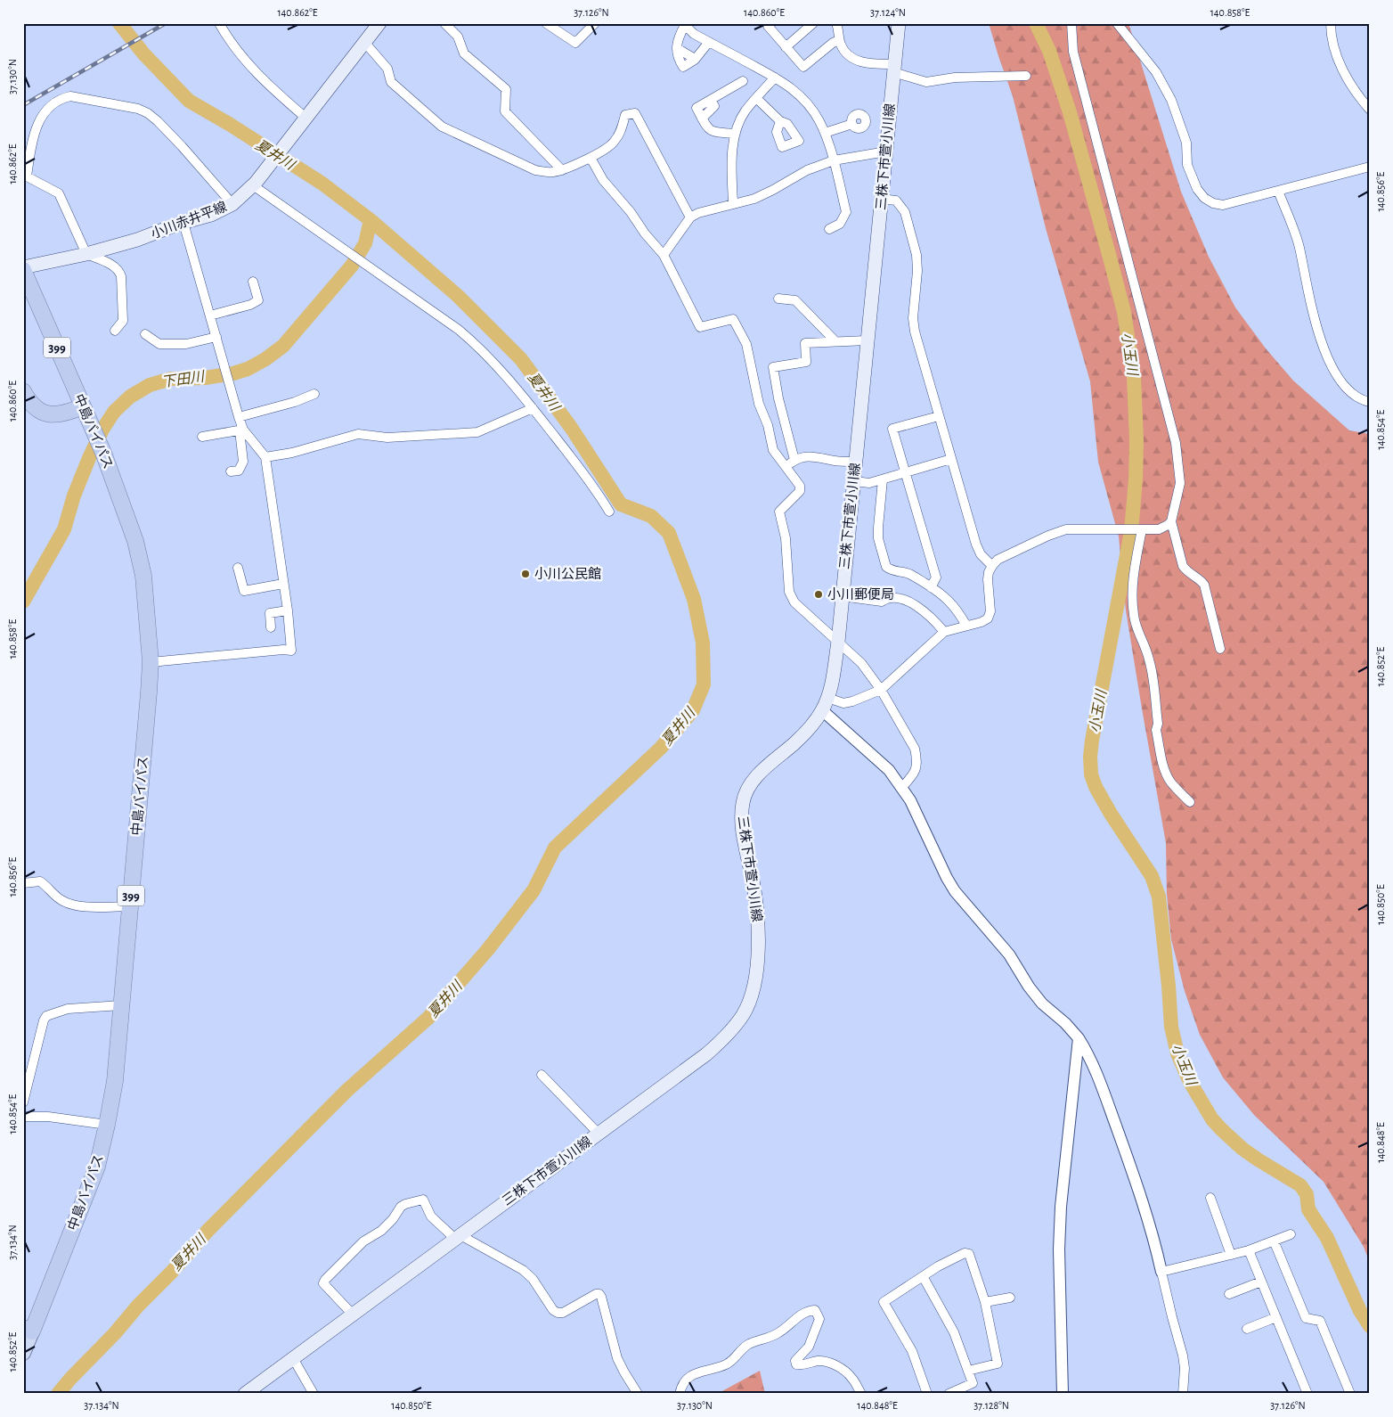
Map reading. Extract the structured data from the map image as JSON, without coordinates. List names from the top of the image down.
{
  "streets": {
    "highway": ["399", "中島バイパス"],
    "main road": ["三株下市萱小川線", "小川赤井平線"]
  },
  "crossings": [
    ["小川赤井平線", "中島バイパス"]
  ],
  "water": ["夏井川", "小玉川", "下田川"],
  "places": ["小川公民館", "小川郵便局"],
  "coordinates": [
    "140.862°E",
    "37.126°N",
    "140.860°E",
    "37.124°N",
    "140.858°E",
    "37.130°N",
    "140.856°E",
    "140.854°E",
    "140.852°E",
    "140.850°E",
    "140.848°E",
    "37.134°N",
    "37.128°N"
  ]
}
